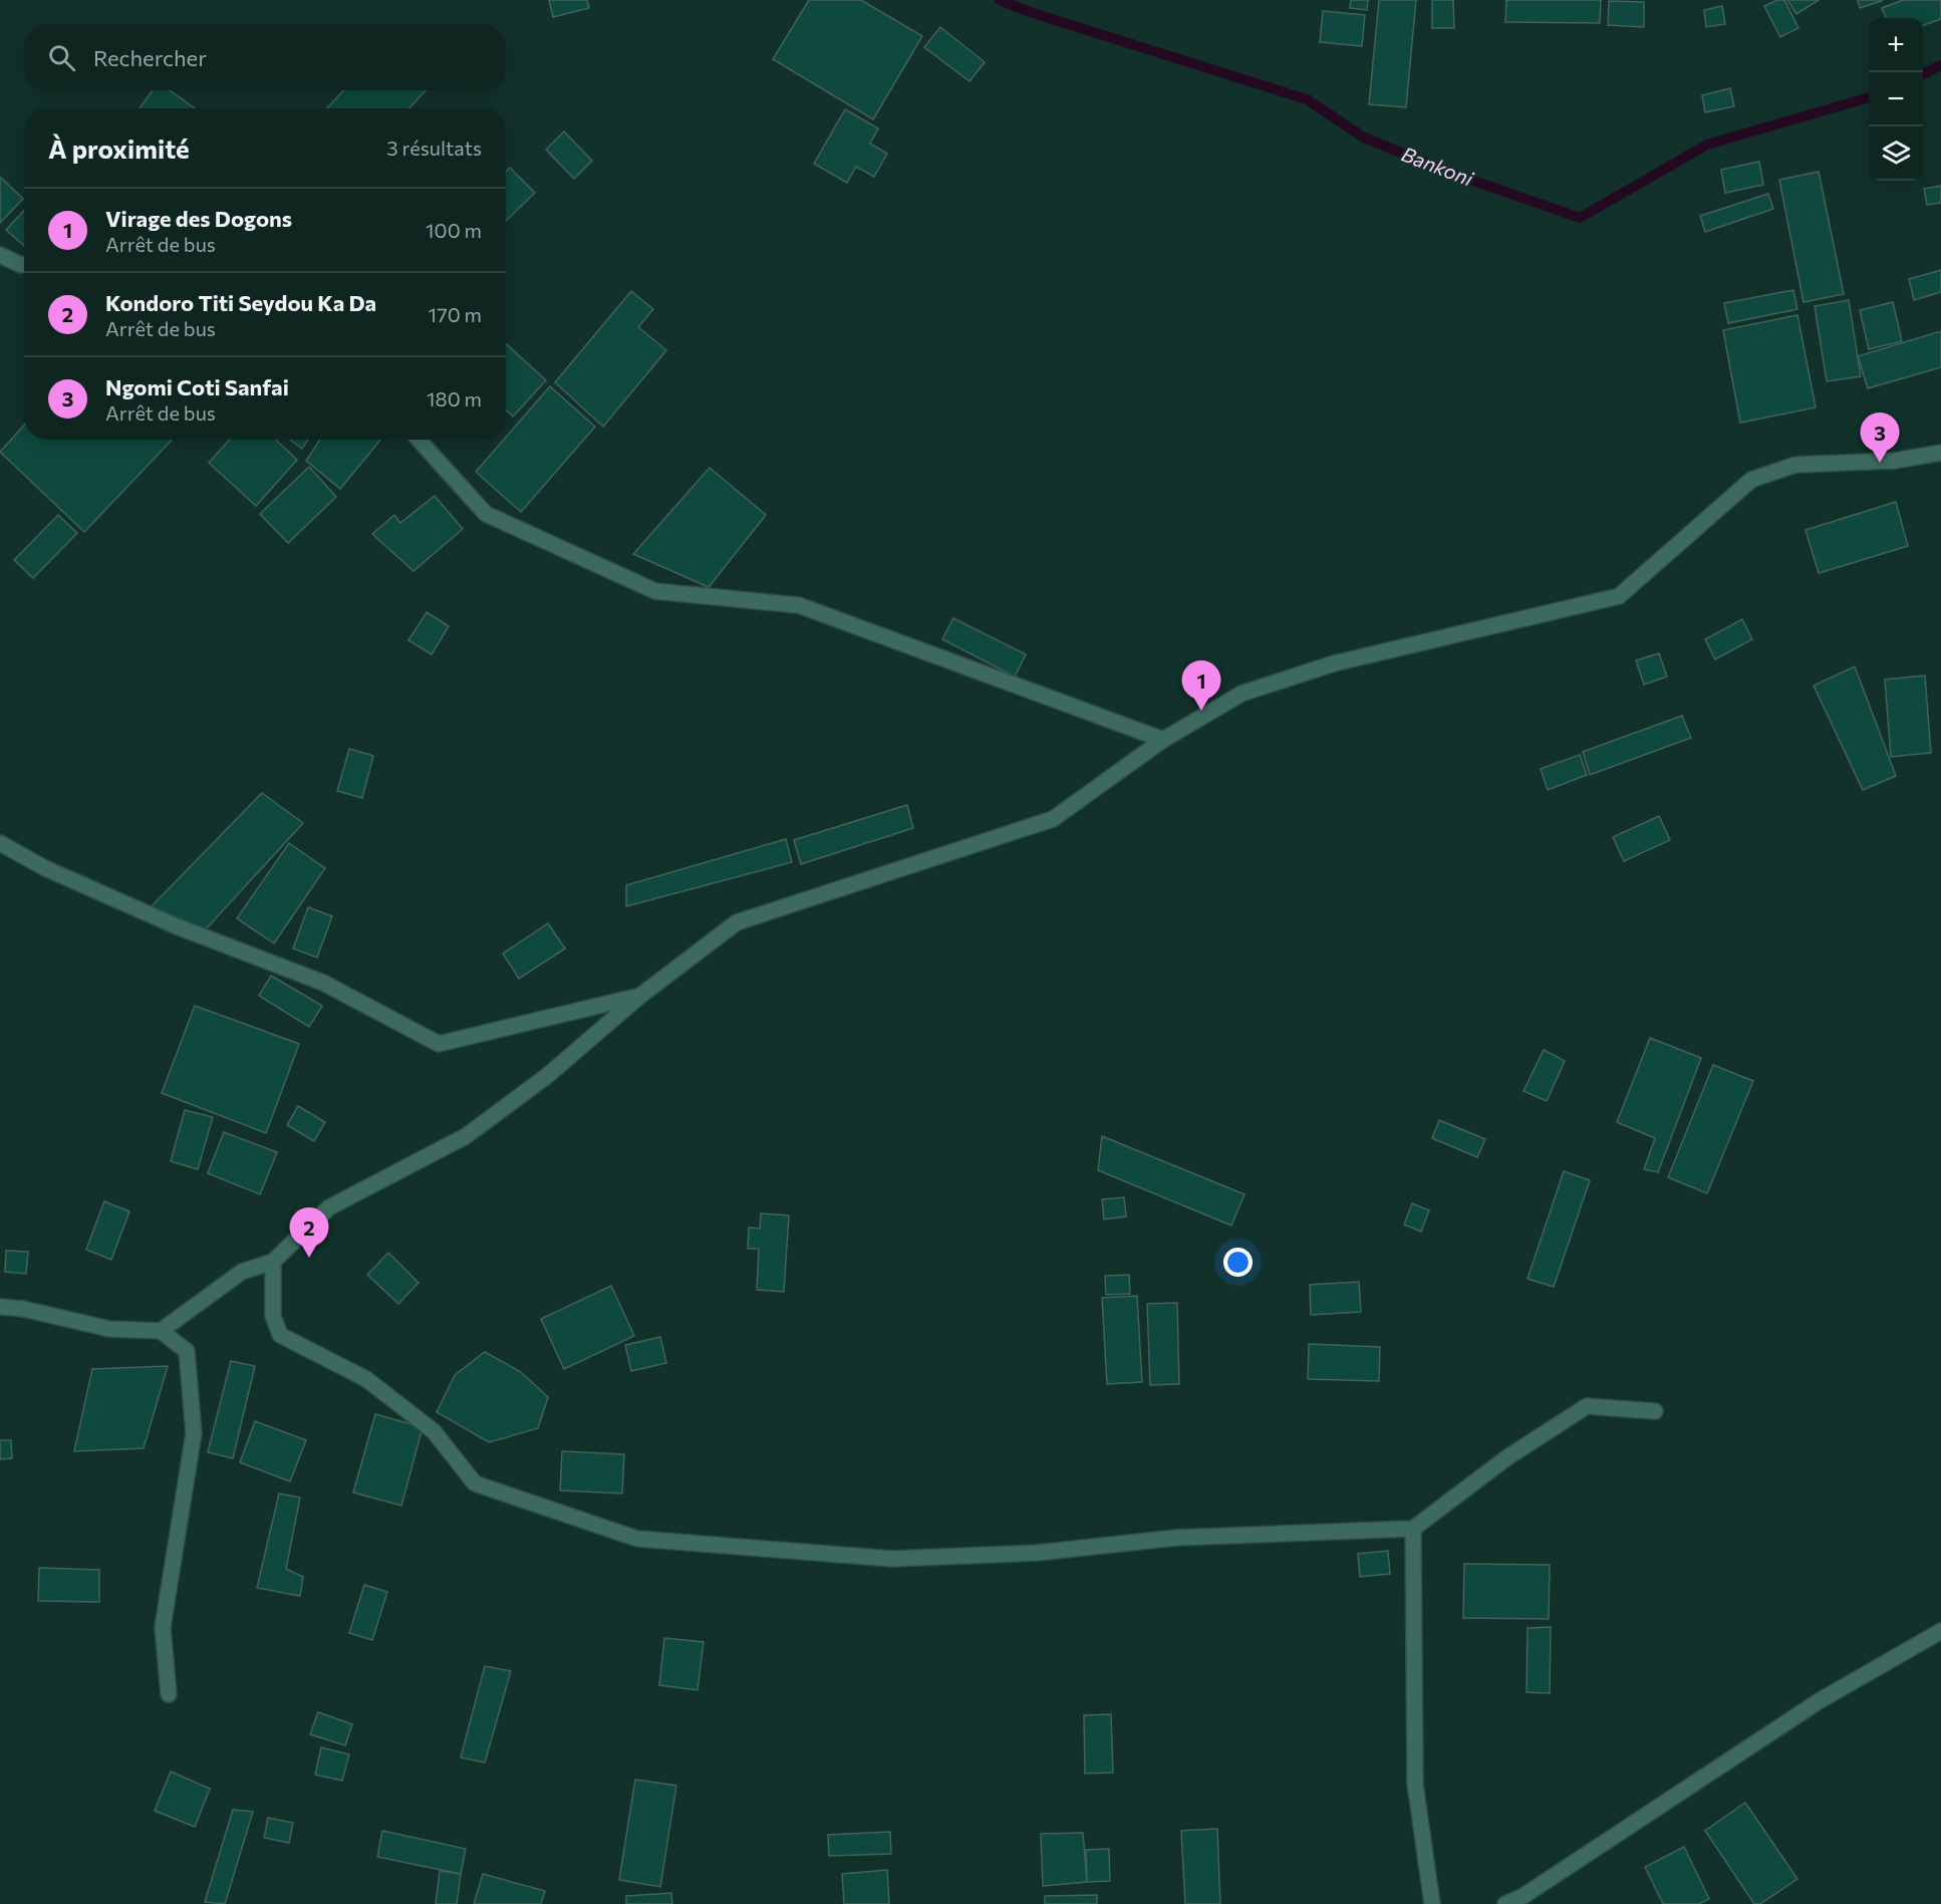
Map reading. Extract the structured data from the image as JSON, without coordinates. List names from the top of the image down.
{
  "water": ["Bankoni"],
  "page": {
    "map_buttons": ["+", "−"],
    "search": "Rechercher",
    "heading": ["À proximité", "3 résultats"],
    "list": [
      {
        "mark": "1",
        "name": "Virage des Dogons",
        "note": "Arrêt de bus",
        "value": "100 m"
      },
      {
        "mark": "2",
        "name": "Kondoro Titi Seydou Ka Da",
        "note": "Arrêt de bus",
        "value": "170 m"
      },
      {
        "mark": "3",
        "name": "Ngomi Coti Sanfai",
        "note": "Arrêt de bus",
        "value": "180 m"
      }
    ],
    "pins": ["3", "1", "2"]
  }
}
